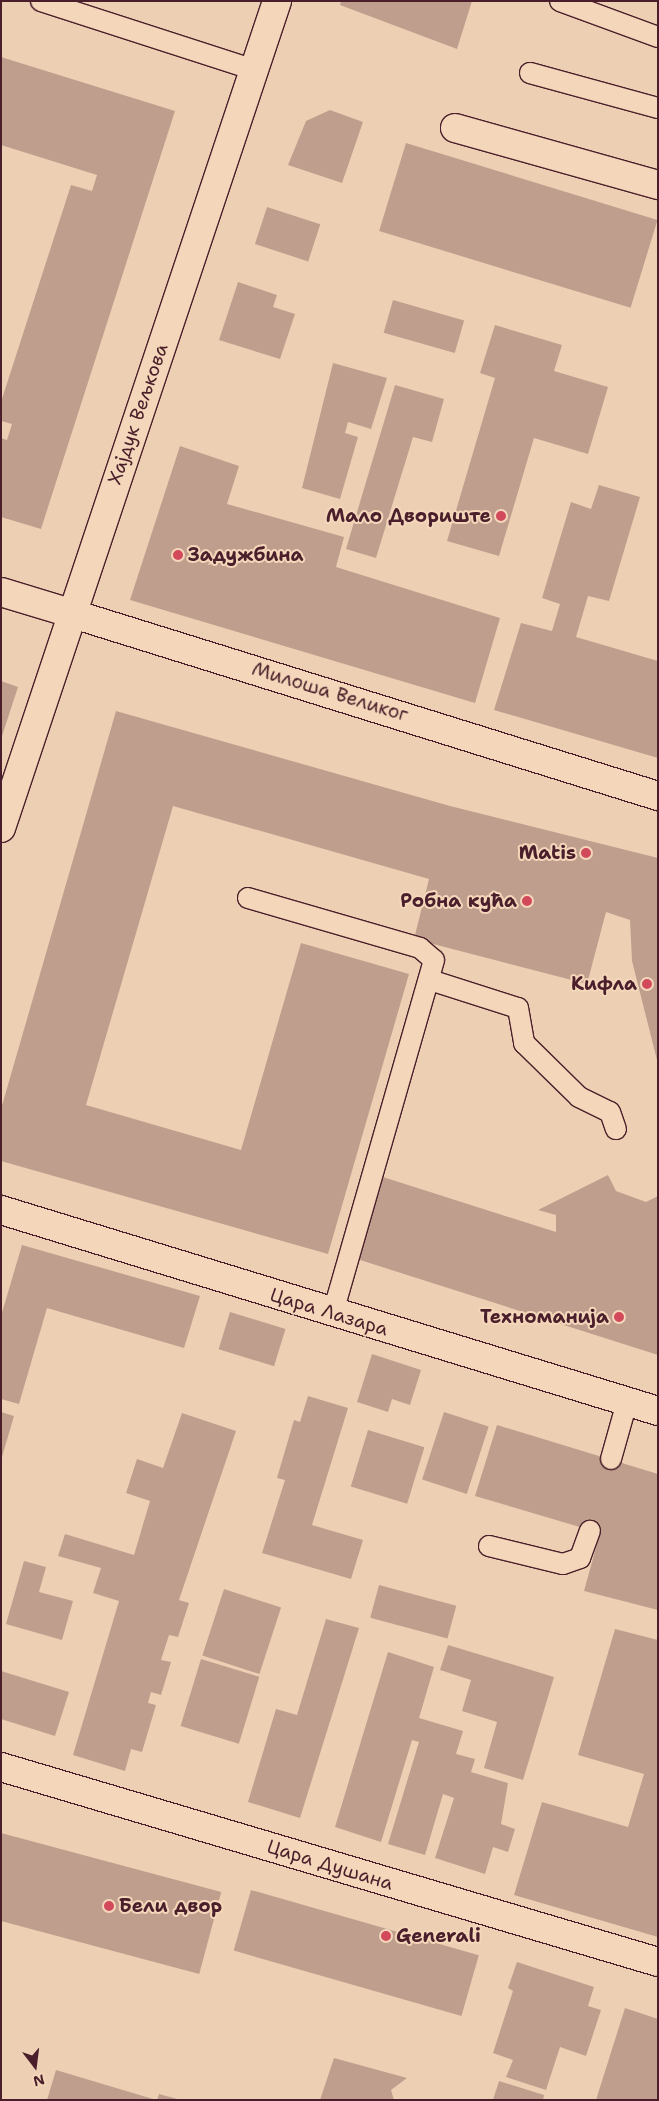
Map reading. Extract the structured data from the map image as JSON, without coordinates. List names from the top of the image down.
{
  "streets": {
    "street": [
      "Хајдук Вељкова",
      "Милоша Великог",
      "Цара Лазара",
      "Цара Душана"
    ]
  },
  "crossings": [
    ["Хајдук Вељкова", "Милоша Великог"]
  ],
  "places": [
    "Мало Двориште",
    "Задужбина",
    "Matis",
    "Робна кућа",
    "Кифла",
    "Техноманија",
    "Бели двор",
    "Generali"
  ],
  "north": "bottom"
}
